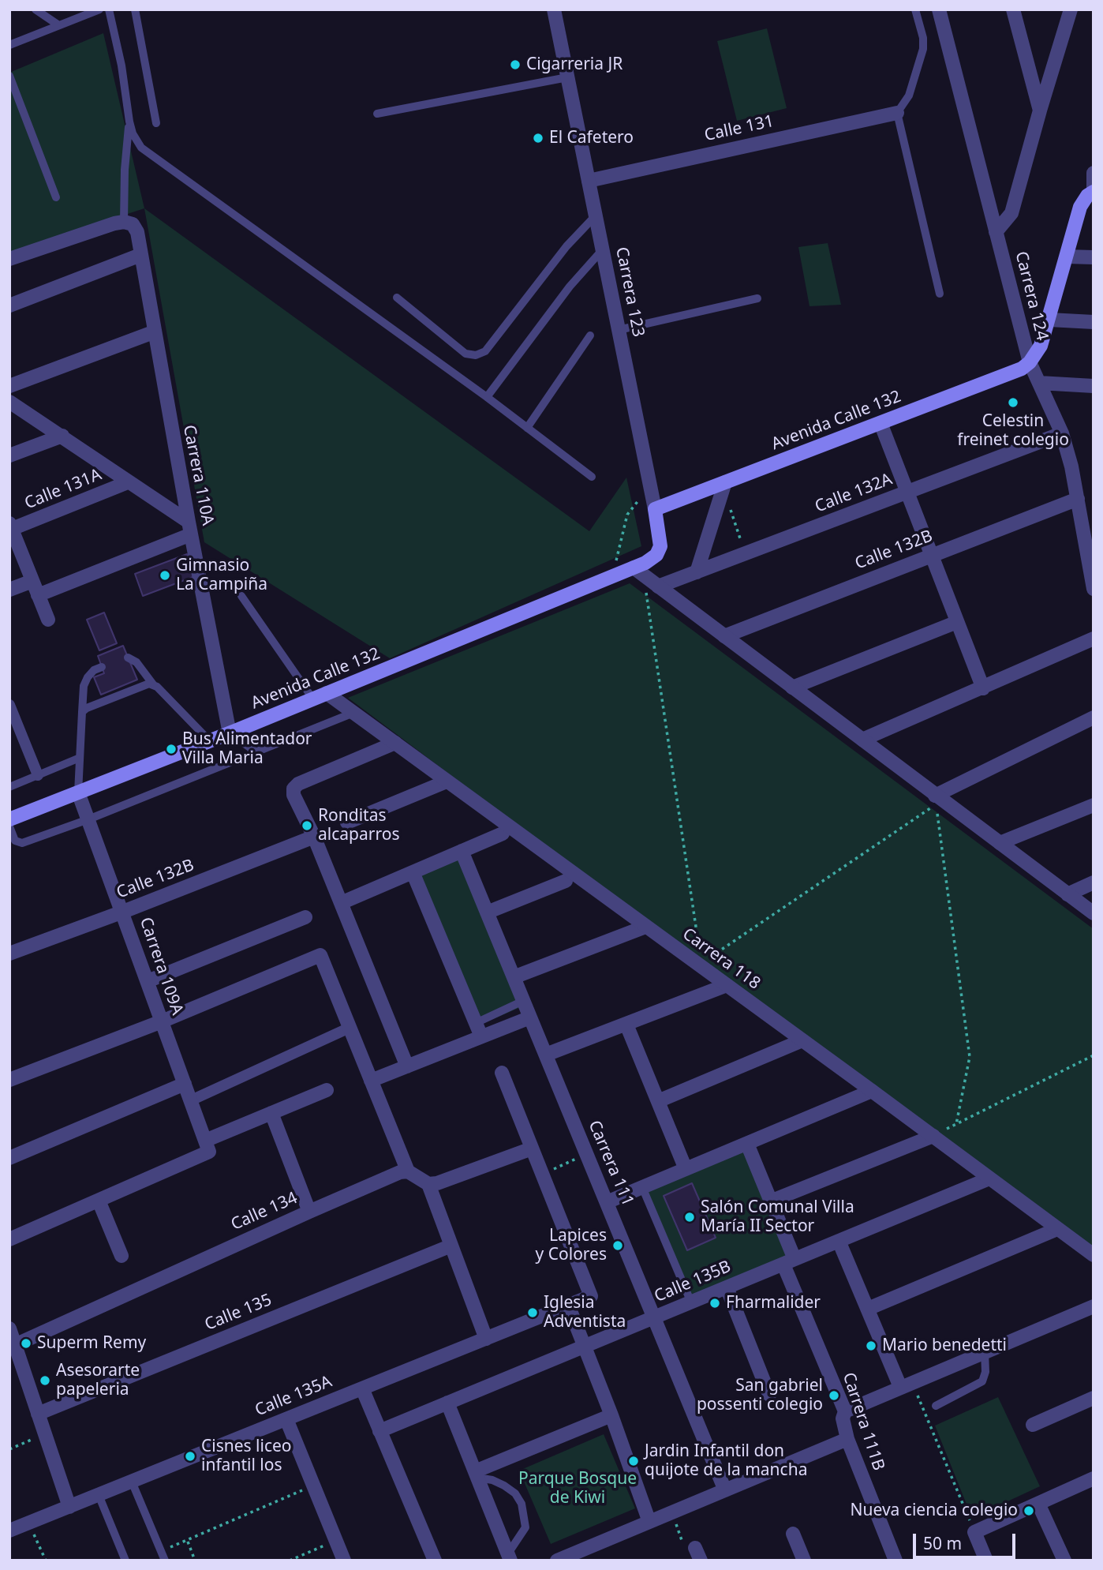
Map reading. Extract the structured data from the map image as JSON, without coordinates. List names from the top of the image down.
{
  "streets": {
    "main road": ["Carrera 123", "Avenida Calle 132"],
    "street": [
      "Calle 131",
      "Carrera 124",
      "Carrera 110A",
      "Calle 131A",
      "Calle 132A",
      "Calle 132B",
      "Carrera 118",
      "Carrera 109A",
      "Carrera 111",
      "Calle 134",
      "Calle 135B",
      "Calle 135",
      "Calle 135A",
      "Carrera 111B"
    ]
  },
  "crossings": [
    ["Calle 131", "Carrera 123"],
    ["Carrera 123", "Avenida Calle 132"],
    ["Carrera 124", "Avenida Calle 132"],
    ["Carrera 124", "Calle 132A"],
    ["Carrera 124", "Calle 132B"],
    ["Avenida Calle 132", "Carrera 110A"],
    ["Avenida Calle 132", "Carrera 118"],
    ["Avenida Calle 132", "Carrera 109A"],
    ["Calle 132B", "Carrera 109A"],
    ["Carrera 118", "Calle 135B"],
    ["Carrera 111", "Calle 135B"],
    ["Calle 135B", "Carrera 111B"]
  ],
  "parks": ["Parque Bosque de Kiwi"],
  "places": [
    "Cigarreria JR",
    "El Cafetero",
    "Celestin freinet colegio",
    "Gimnasio La Campiña",
    "Bus Alimentador Villa Maria",
    "Ronditas alcaparros",
    "Salón Comunal Villa María II Sector",
    "Lapices y Colores",
    "Fharmalider",
    "Iglesia Adventista",
    "Superm Remy",
    "Mario benedetti",
    "Asesorarte papeleria",
    "San gabriel possenti colegio",
    "Cisnes liceo infantil los",
    "Jardin Infantil don quijote de la mancha",
    "Nueva ciencia colegio"
  ],
  "scale_bar": "50 m"
}
